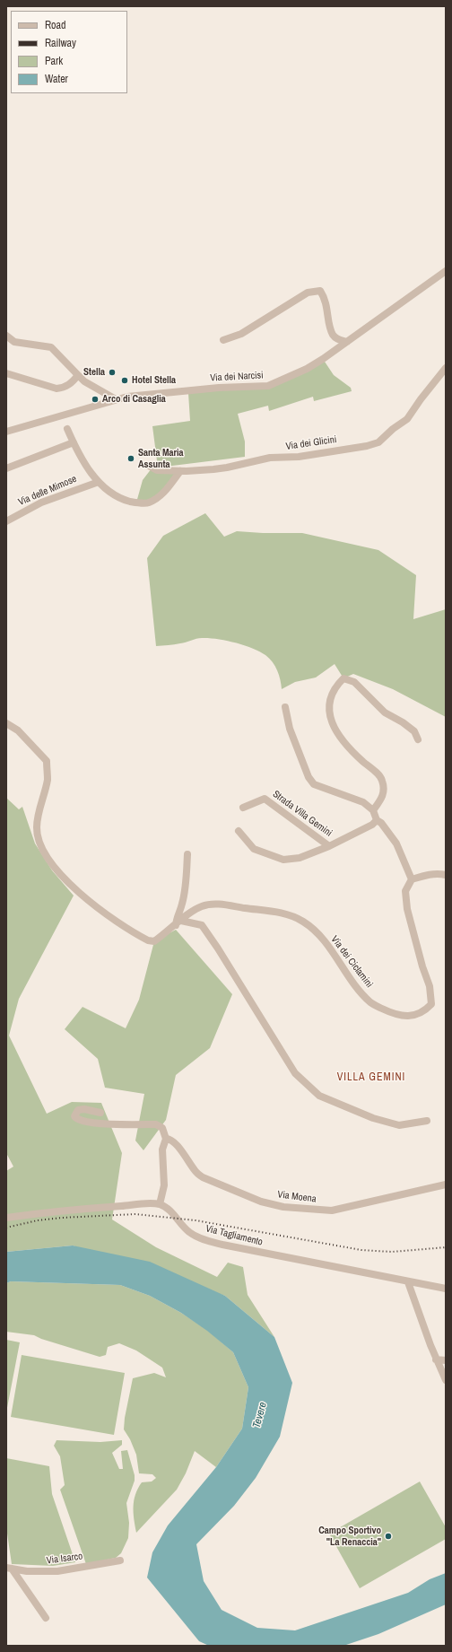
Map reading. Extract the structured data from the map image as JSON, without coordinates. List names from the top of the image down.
{
  "streets": {
    "street": [
      "Via dei Narcisi",
      "Via dei Glicini",
      "Via delle Mimose",
      "Strada Villa Gemini",
      "Via dei Ciclamini",
      "Via Moena",
      "Via Tagliamento",
      "Via Isarco"
    ]
  },
  "districts": ["VILLA GEMINI"],
  "water": ["Tevere"],
  "places": [
    "Stella",
    "Hotel Stella",
    "Arco di Casaglia",
    "Santa Maria Assunta",
    "Campo Sportivo \"La Renaccia\""
  ],
  "legend": [
    "Road",
    "Railway",
    "Park",
    "Water"
  ]
}
